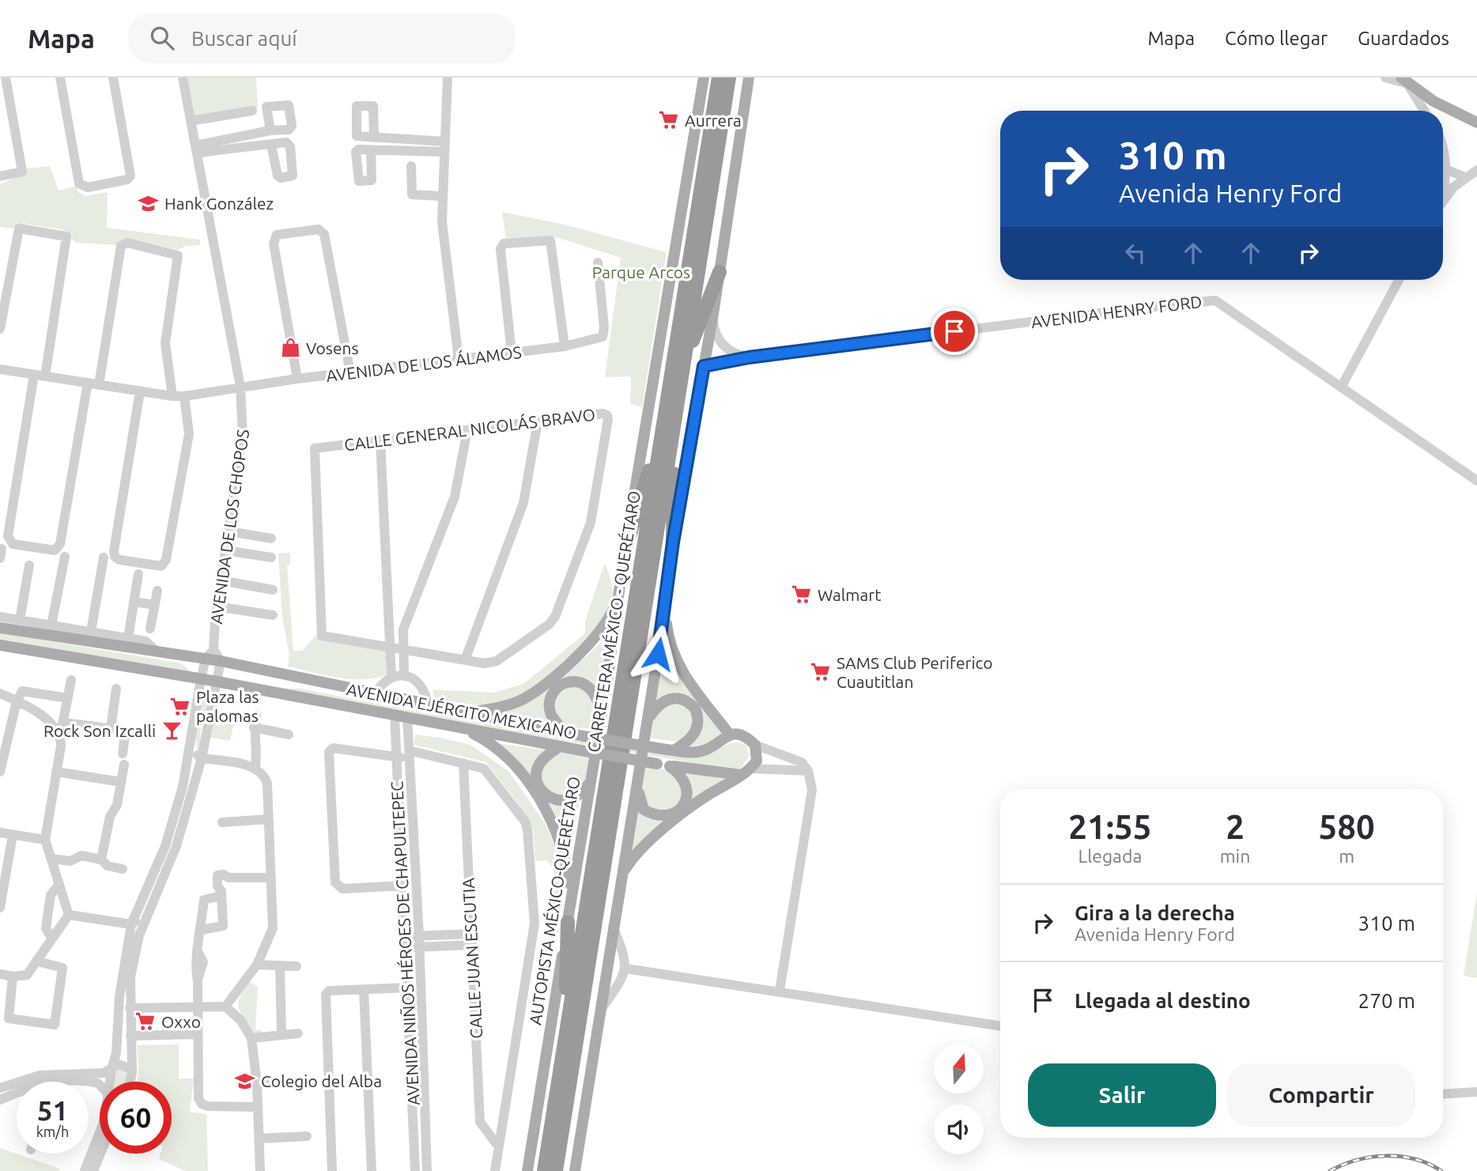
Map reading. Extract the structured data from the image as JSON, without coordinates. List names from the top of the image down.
{
  "streets": {
    "highway": ["CARRETERA MÉXICO - QUERÉTARO"],
    "main road": ["AVENIDA EJÉRCITO MEXICANO", "AUTOPISTA MÉXICO-QUERÉTARO"],
    "street": [
      "AVENIDA HENRY FORD",
      "AVENIDA DE LOS ÁLAMOS",
      "CALLE GENERAL NICOLÁS BRAVO",
      "AVENIDA DE LOS CHOPOS",
      "AVENIDA NIÑOS HÉROES DE CHAPULTEPEC",
      "CALLE JUAN ESCUTIA"
    ]
  },
  "crossings": [
    ["AVENIDA DE LOS ÁLAMOS", "AVENIDA DE LOS CHOPOS"],
    ["AVENIDA EJÉRCITO MEXICANO", "AVENIDA NIÑOS HÉROES DE CHAPULTEPEC"]
  ],
  "parks": ["Parque Arcos"],
  "places": {
    "supermarket": [
      "Aurrera",
      "Walmart",
      "SAMS Club Periferico Cuautitlan",
      "Plaza las palomas",
      "Oxxo"
    ],
    "school or university": ["Hank González", "Colegio del Alba"],
    "shop": ["Vosens"],
    "bar": ["Rock Son Izcalli"]
  },
  "north": "top",
  "page": {
    "header": "Mapa",
    "search": "Buscar aquí",
    "nav": ["Mapa", "Cómo llegar", "Guardados"],
    "turn": ["310 m", "Avenida Henry Ford"],
    "eta": [
      "21:55",
      "Llegada",
      "2",
      "min",
      "580",
      "m"
    ],
    "list": [
      {
        "name": "Gira a la derecha",
        "note": "Avenida Henry Ford",
        "value": "310 m"
      },
      {
        "name": "Llegada al destino",
        "value": "270 m"
      }
    ],
    "buttons": ["Salir", "Compartir"],
    "speed": "51 km/h",
    "limit": "60"
  }
}
